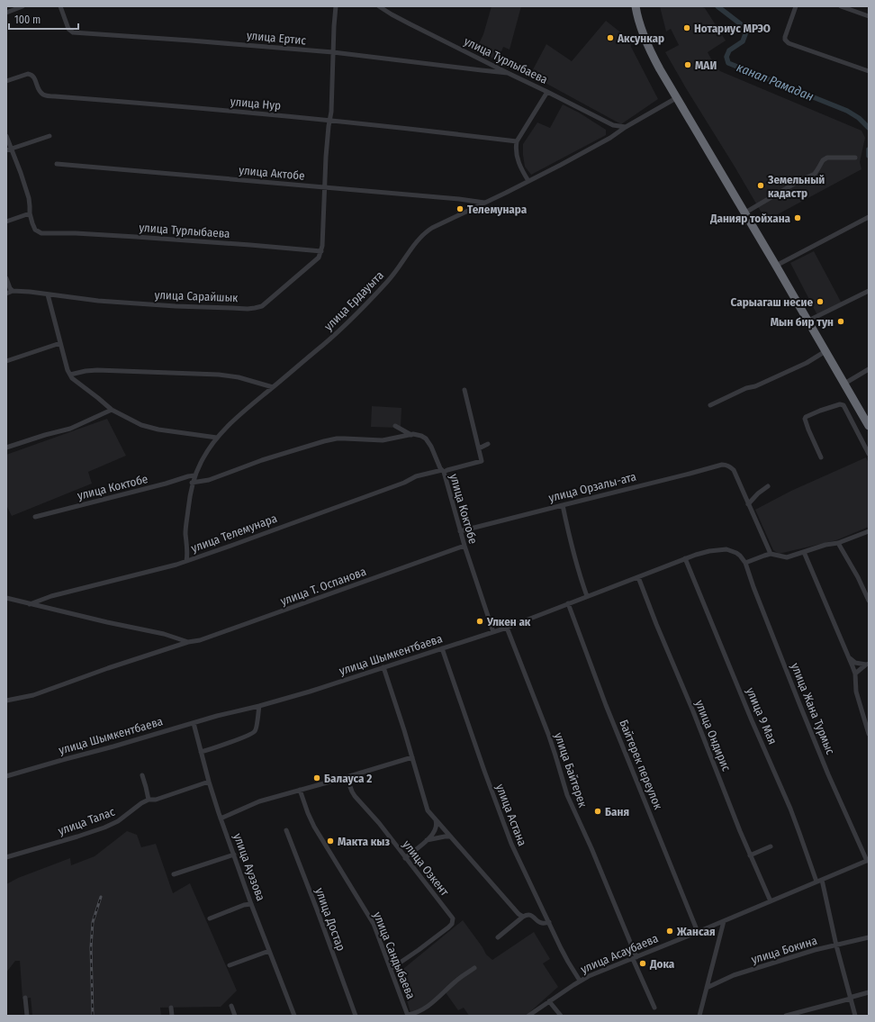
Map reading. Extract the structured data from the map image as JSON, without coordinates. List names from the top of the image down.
{
  "streets": {
    "street": [
      "улица Ертис",
      "улица Турлыбаева",
      "улица Нур",
      "улица Актобе",
      "улица Сарайшык",
      "улица Ердауыта",
      "улица Коктобе",
      "улица Орзалы-ата",
      "улица Телемунара",
      "улица Т. Оспанова",
      "улица Шымкентбаева",
      "улица Жана Турмыс",
      "улица 9 Мая",
      "улица Ондирис",
      "Байтерек переулок",
      "улица Байтерек",
      "улица Астана",
      "улица Талас",
      "улица Ауэзова",
      "улица Озкент",
      "улица Достар",
      "улица Бокина",
      "улица Асаубаева",
      "улица Сандыбаева"
    ]
  },
  "crossings": [
    ["улица Ертис", "улица Турлыбаева"],
    ["улица Турлыбаева", "улица Сарайшык"],
    ["улица Турлыбаева", "улица Ердауыта"],
    ["улица Актобе", "улица Ердауыта"],
    ["улица Ердауыта", "улица Коктобе"],
    ["улица Ердауыта", "улица Телемунара"],
    ["улица Коктобе", "улица Орзалы-ата"],
    ["улица Коктобе", "улица Телемунара"],
    ["улица Коктобе", "улица Т. Оспанова"],
    ["улица Коктобе", "улица Шымкентбаева"],
    ["улица Шымкентбаева", "улица Жана Турмыс"],
    ["улица Шымкентбаева", "улица 9 Мая"],
    ["улица Шымкентбаева", "улица Ондирис"],
    ["улица Шымкентбаева", "Байтерек переулок"],
    ["улица Шымкентбаева", "улица Байтерек"],
    ["улица Шымкентбаева", "улица Астана"],
    ["улица Шымкентбаева", "улица Ауэзова"],
    ["улица Жана Турмыс", "улица Асаубаева"],
    ["улица 9 Мая", "улица Асаубаева"],
    ["улица Ондирис", "улица Асаубаева"],
    ["Байтерек переулок", "улица Асаубаева"],
    ["улица Байтерек", "улица Асаубаева"],
    ["улица Астана", "улица Асаубаева"],
    ["улица Талас", "улица Ауэзова"],
    ["улица Озкент", "улица Сандыбаева"]
  ],
  "water": ["канал Рамадан"],
  "places": [
    "Нотариус МРЭО",
    "Аксункар",
    "МАИ",
    "Земельный кадастр",
    "Телемунара",
    "Данияр тойхана",
    "Сарыагаш несие",
    "Мын бир тун",
    "Улкен ак",
    "Балауса 2",
    "Баня",
    "Макта кыз",
    "Жансая",
    "Дока"
  ],
  "scale_bar": "100 m"
}
